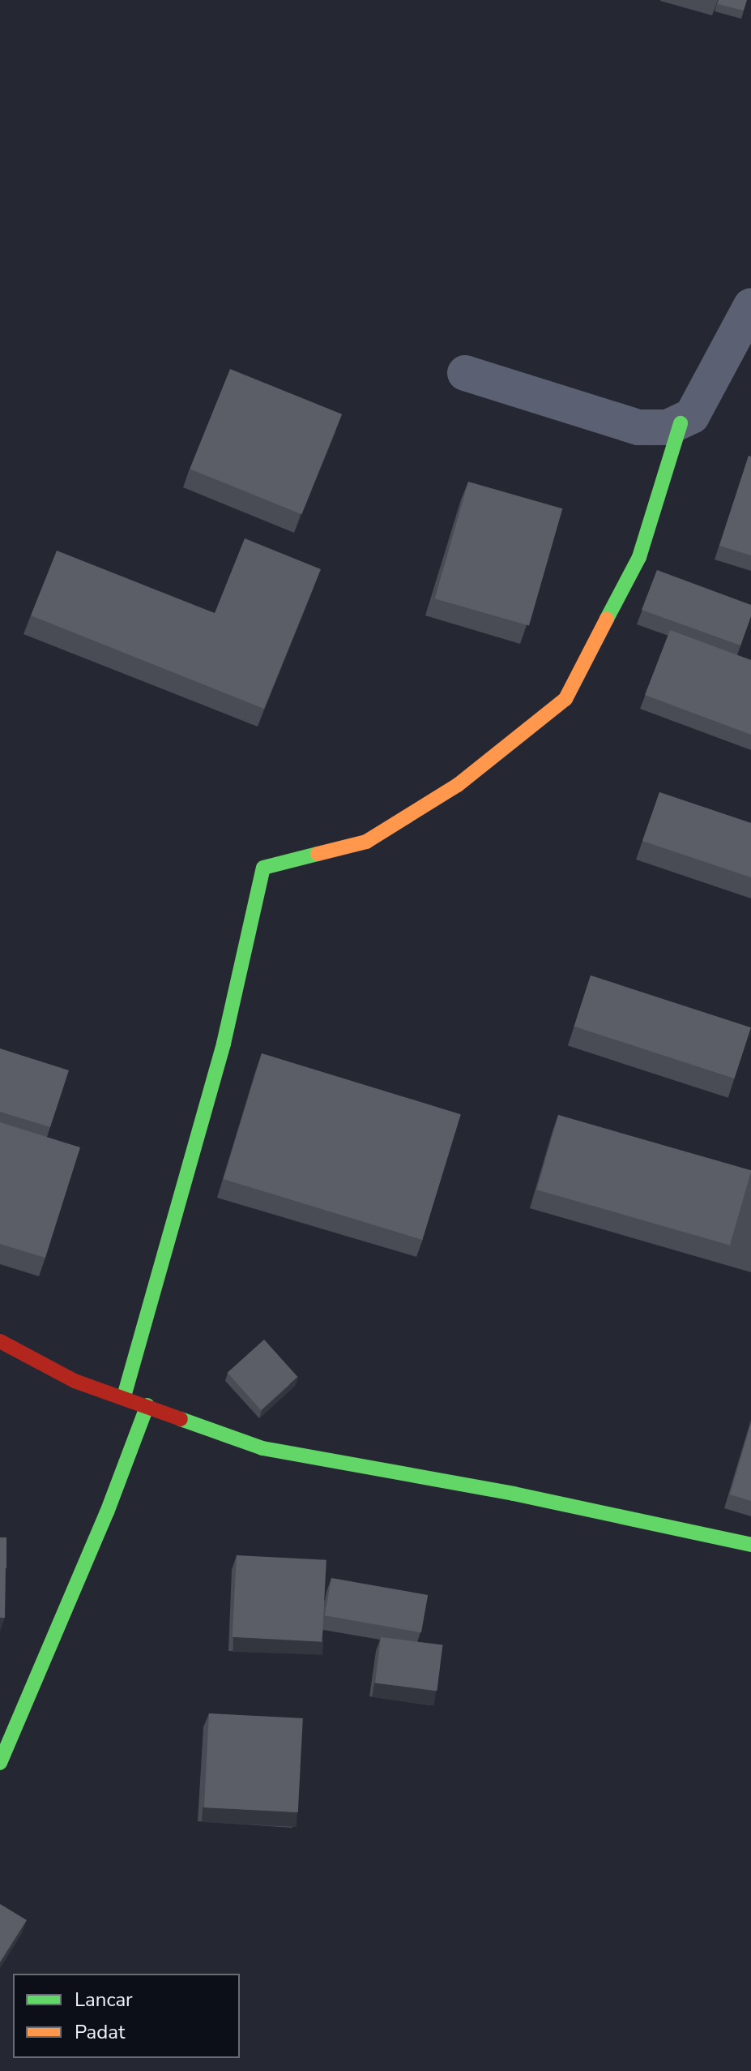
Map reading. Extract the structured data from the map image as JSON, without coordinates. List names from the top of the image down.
{
  "legend": ["Lancar", "Padat"]
}
